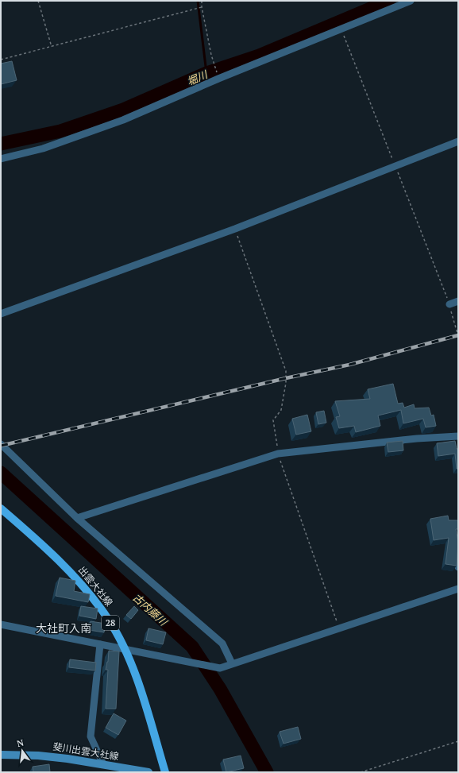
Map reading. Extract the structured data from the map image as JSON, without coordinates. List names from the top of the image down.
{
  "streets": {
    "main road": ["出雲大社線", "28", "斐川出雲大社線"]
  },
  "districts": ["大社町入南"],
  "water": ["堀川", "古内藤川"],
  "north": "top"
}
